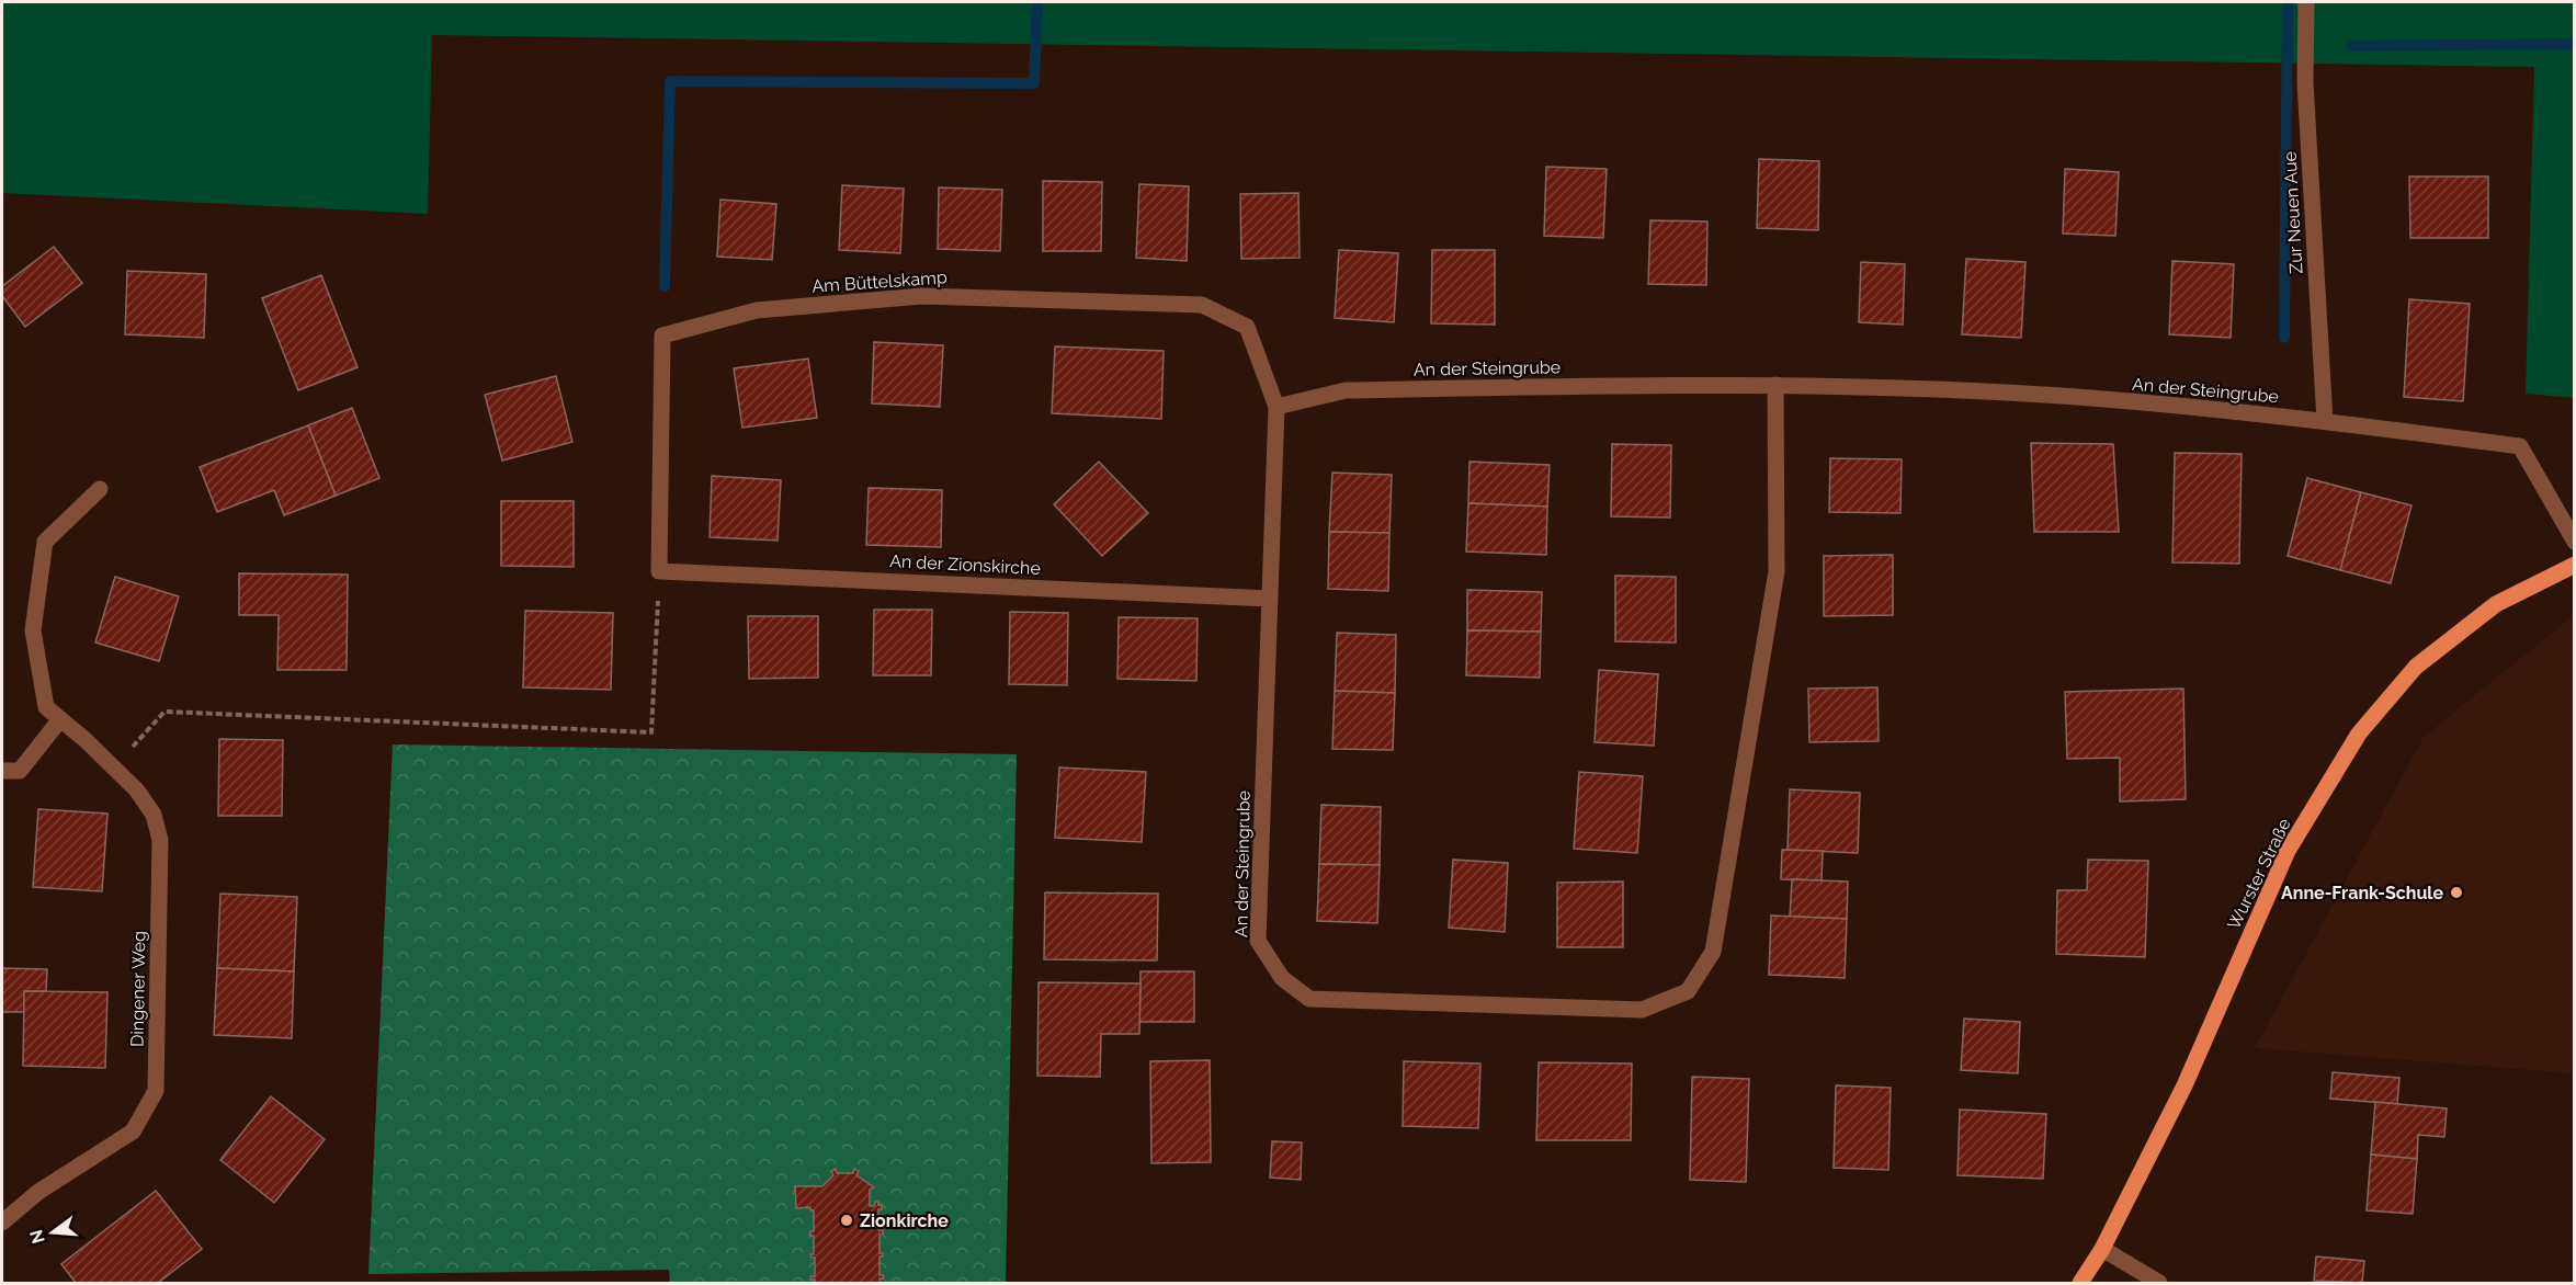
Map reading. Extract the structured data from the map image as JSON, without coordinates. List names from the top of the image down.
{
  "streets": {
    "main road": ["Wurster Straße"],
    "street": [
      "Zur Neuen Aue",
      "Am Büttelskamp",
      "An der Steingrube",
      "An der Zionskirche",
      "Dingener Weg"
    ]
  },
  "crossings": [
    ["Zur Neuen Aue", "An der Steingrube"],
    ["Am Büttelskamp", "An der Steingrube"],
    ["Am Büttelskamp", "An der Zionskirche"],
    ["An der Steingrube", "An der Zionskirche"]
  ],
  "places": ["Anne-Frank-Schule", "Zionkirche"],
  "north": "left"
}
